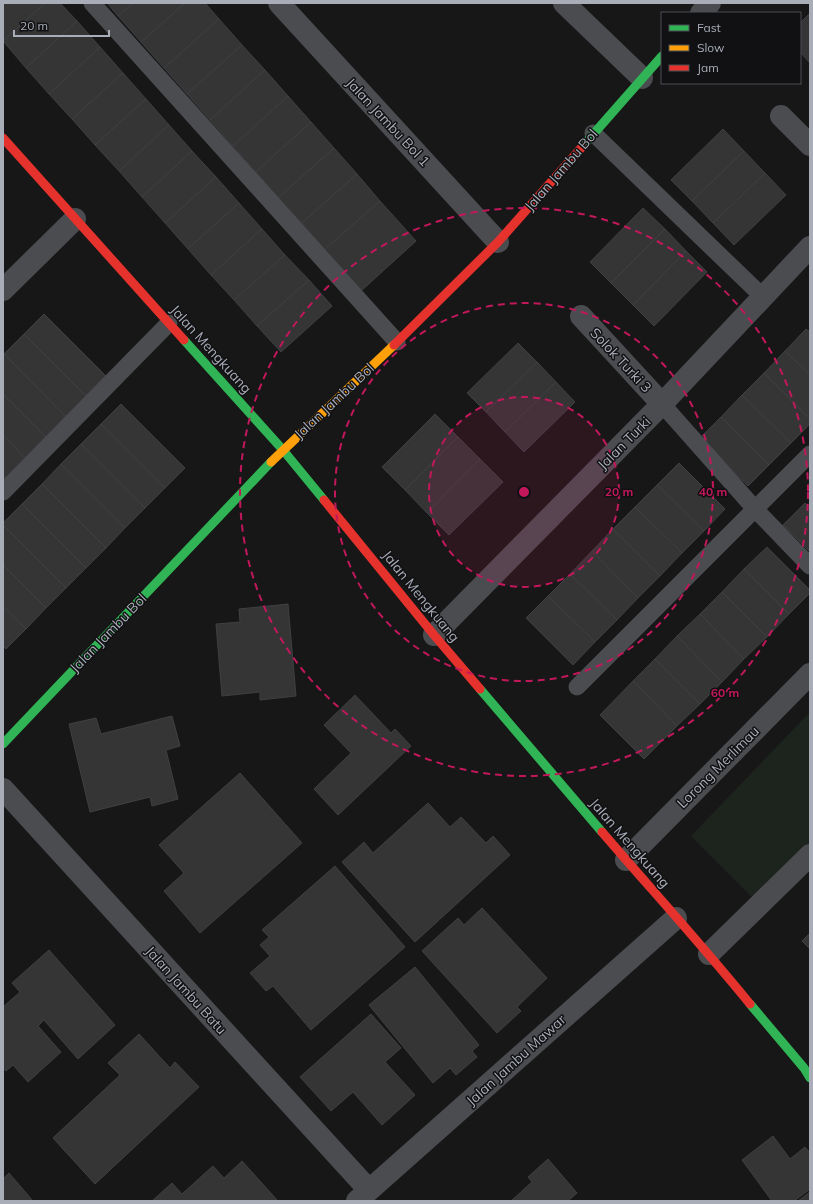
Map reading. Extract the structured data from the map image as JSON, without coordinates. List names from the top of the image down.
{
  "streets": {
    "street": [
      "Jalan Jambu Bol 1",
      "Jalan Jambu Bol",
      "Jalan Mengkuang",
      "Solok Turki 3",
      "Jalan Turki",
      "Lorong Merlimau",
      "Jalan Jambu Batu",
      "Jalan Jambu Mawar"
    ]
  },
  "crossings": [
    ["Jalan Jambu Bol 1", "Jalan Jambu Bol"],
    ["Jalan Jambu Bol", "Jalan Mengkuang"],
    ["Jalan Mengkuang", "Jalan Turki"],
    ["Jalan Mengkuang", "Lorong Merlimau"],
    ["Jalan Mengkuang", "Jalan Jambu Mawar"],
    ["Solok Turki 3", "Jalan Turki"],
    ["Jalan Jambu Batu", "Jalan Jambu Mawar"]
  ],
  "legend": ["Fast", "Slow", "Jam"],
  "scale_bar": "20 m",
  "rings": ["20 m", "40 m", "60 m"]
}
